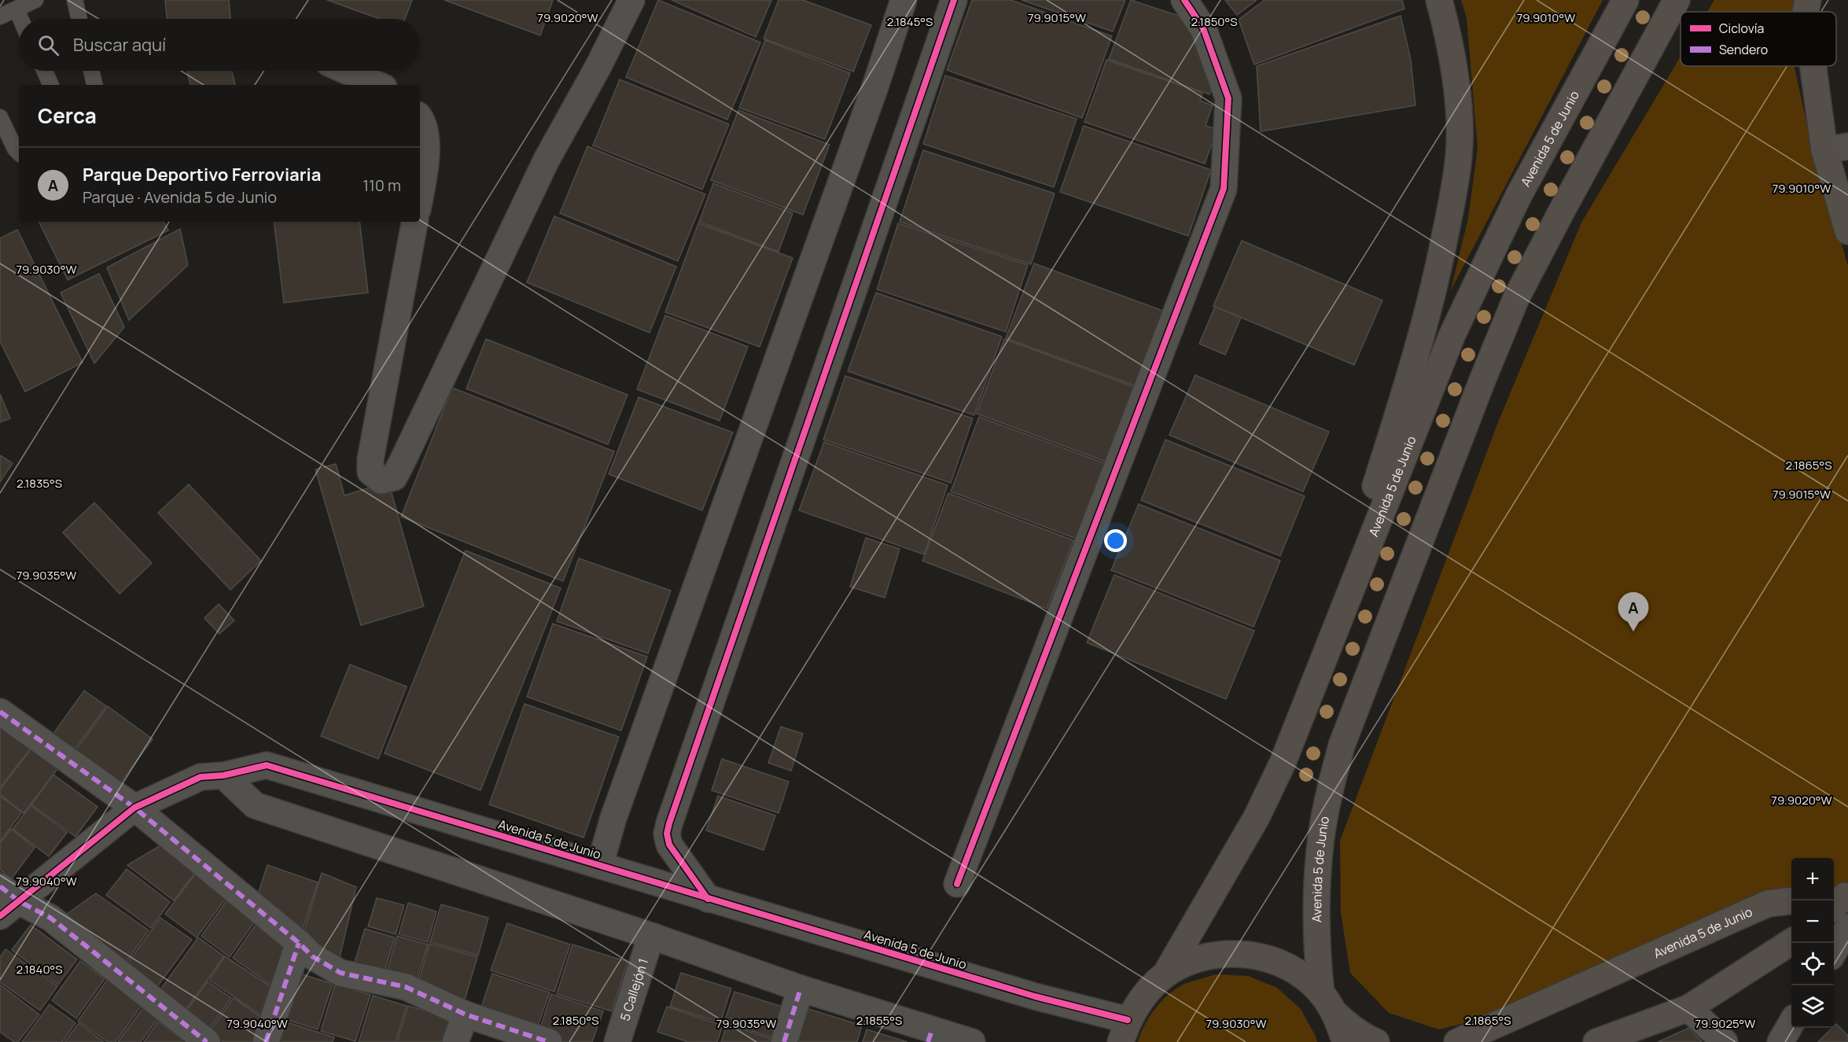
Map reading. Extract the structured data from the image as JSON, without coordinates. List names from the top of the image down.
{
  "streets": {
    "main road": ["Avenida 5 de Junio"],
    "street": ["5 Callejón 1"]
  },
  "legend": ["Ciclovía", "Sendero"],
  "page": {
    "search": "Buscar aquí",
    "heading": "Cerca",
    "list": [
      {
        "mark": "A",
        "name": "Parque Deportivo Ferroviaria",
        "note": "Parque · Avenida 5 de Junio",
        "value": "110 m"
      }
    ],
    "pins": "A",
    "map_buttons": ["+", "−"]
  },
  "coordinates": [
    "79.9015°W",
    "79.9010°W",
    "79.9020°W",
    "2.1845°S",
    "2.1850°S",
    "79.9030°W",
    "2.1865°S",
    "2.1835°S",
    "79.9035°W",
    "79.9040°W",
    "2.1840°S",
    "2.1855°S",
    "79.9025°W"
  ]
}
